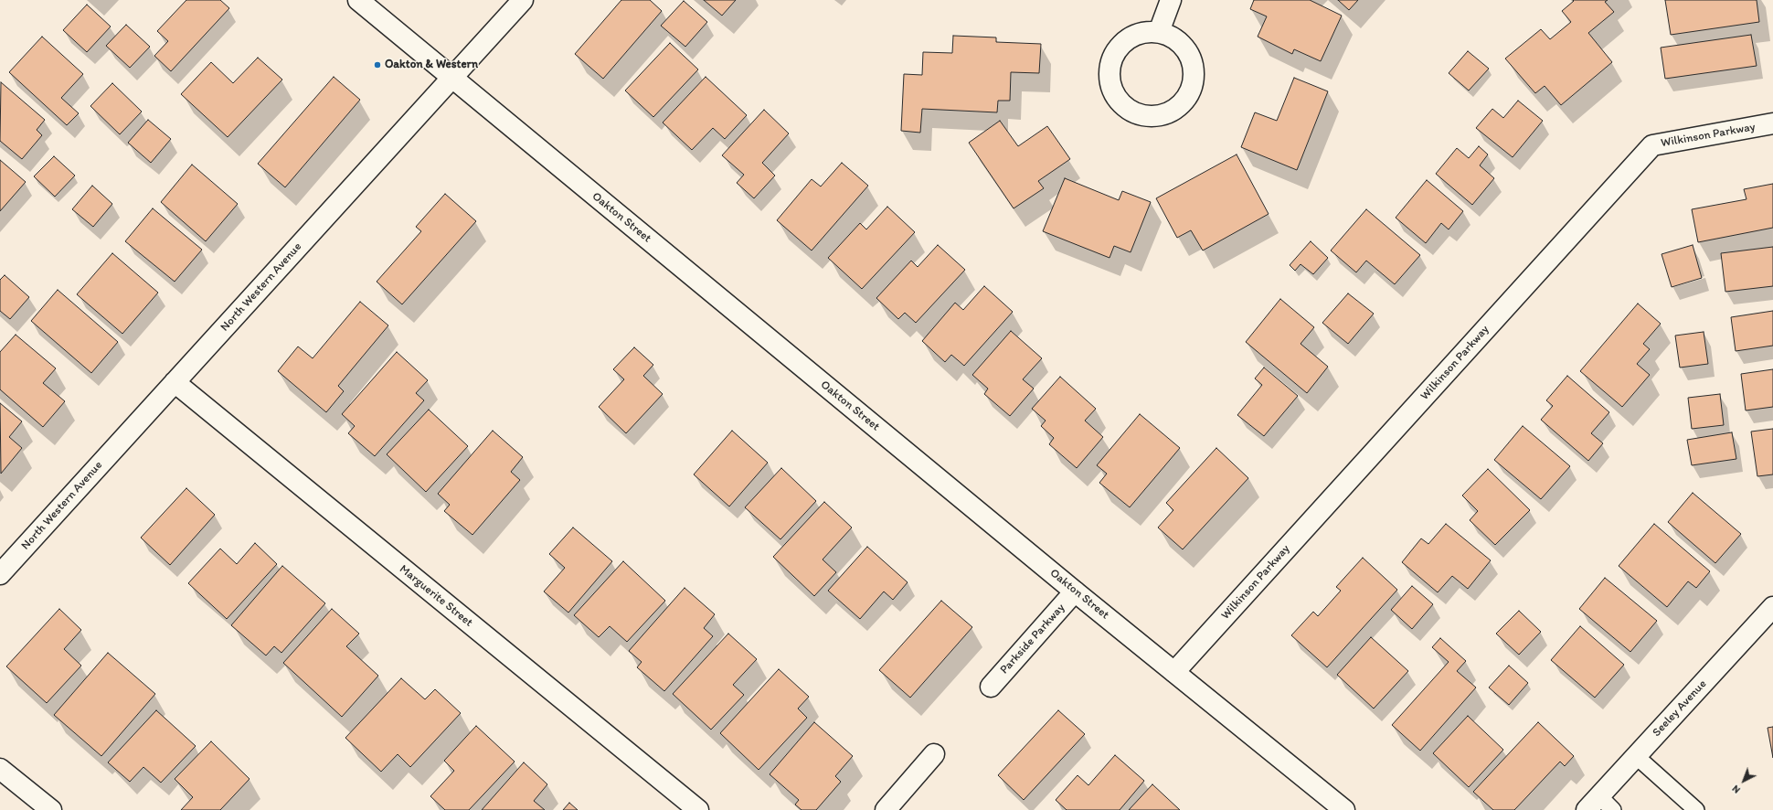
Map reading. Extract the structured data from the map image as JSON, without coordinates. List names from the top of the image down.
{
  "streets": {
    "street": [
      "Wilkinson Parkway",
      "Oakton Street",
      "North Western Avenue",
      "Marguerite Street",
      "Parkside Parkway",
      "Seeley Avenue"
    ]
  },
  "crossings": [
    ["Wilkinson Parkway", "Oakton Street"],
    ["Oakton Street", "North Western Avenue"],
    ["Oakton Street", "Parkside Parkway"],
    ["North Western Avenue", "Marguerite Street"]
  ],
  "places": ["Oakton & Western"],
  "north": "bottom left"
}
